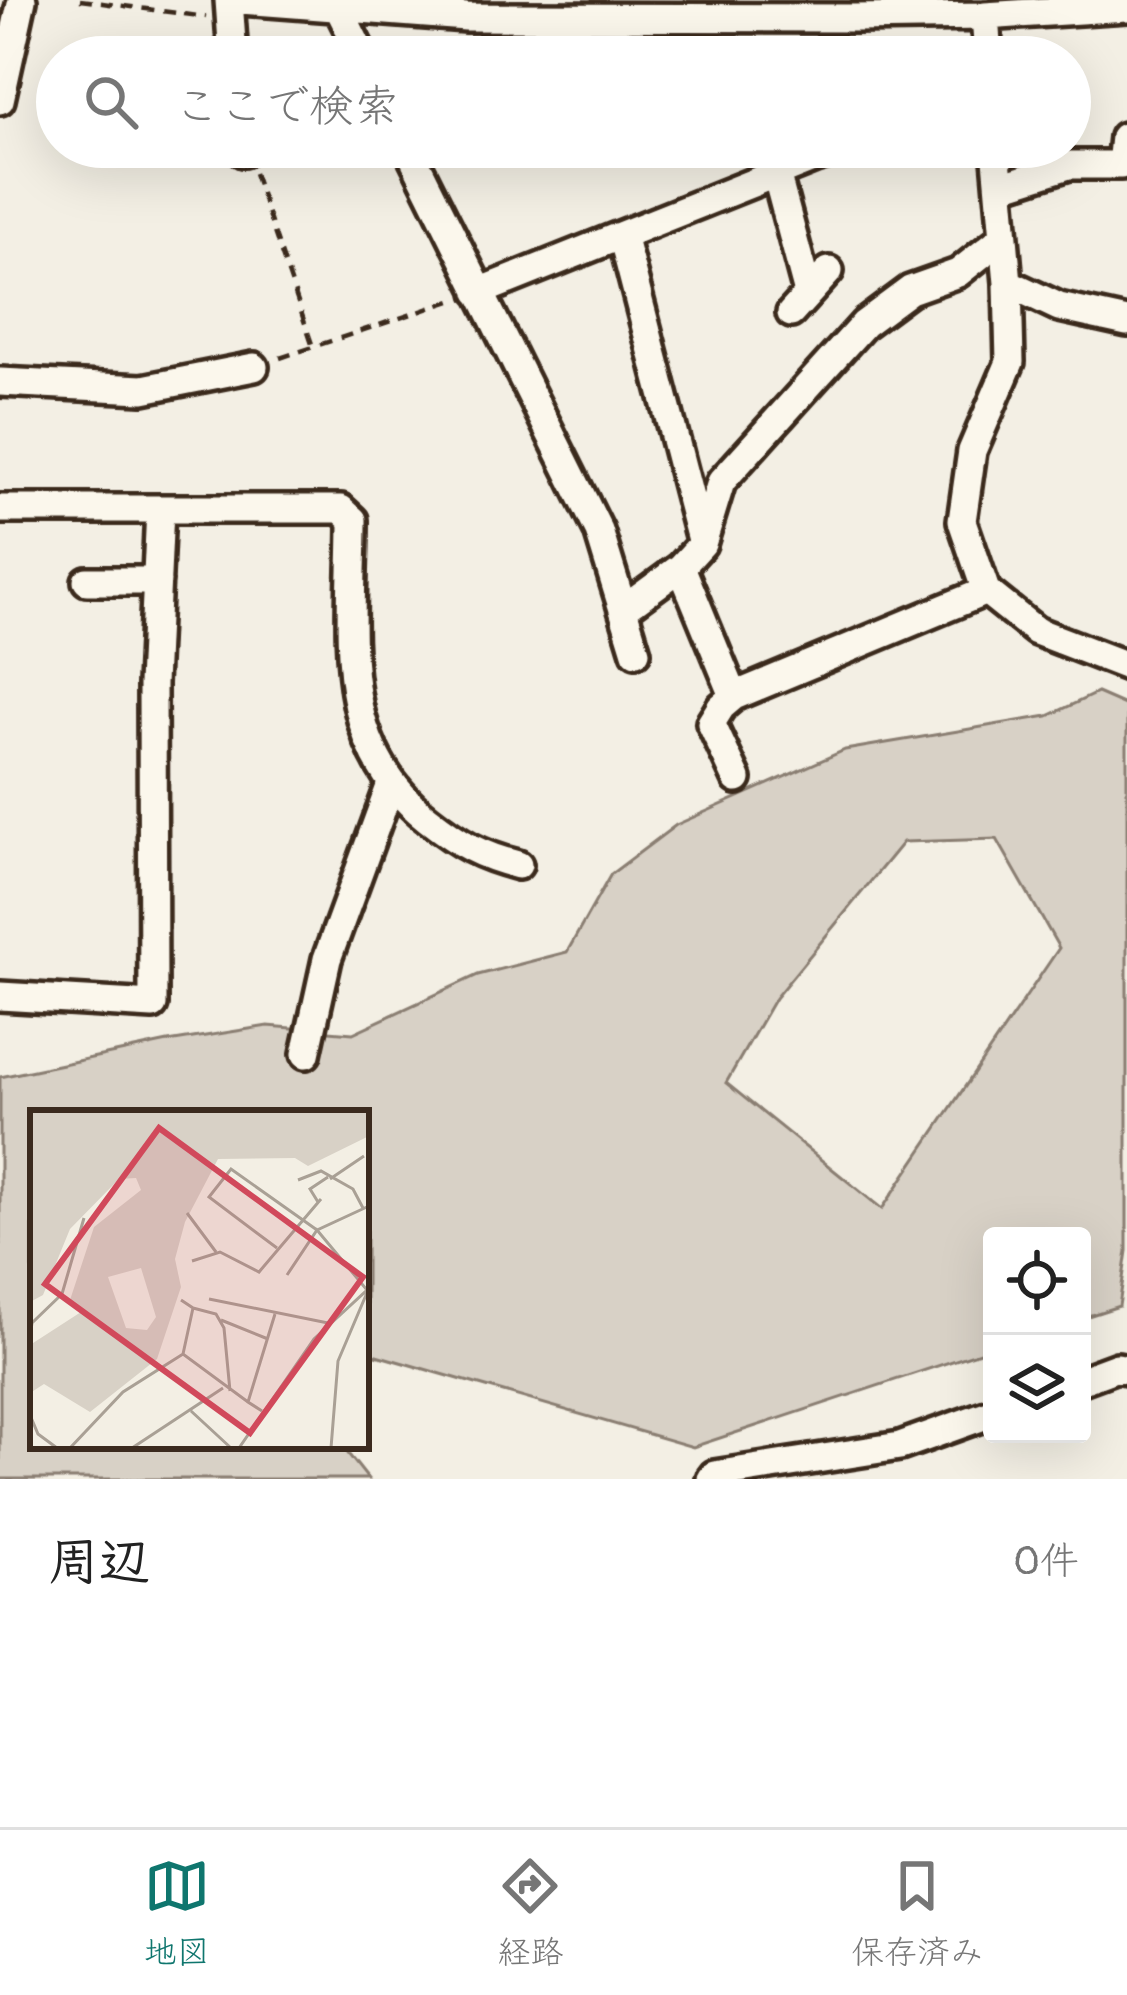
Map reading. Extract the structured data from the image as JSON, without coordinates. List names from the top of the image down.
{
  "page": {
    "search": "ここで検索",
    "heading": ["周辺", "0件"],
    "nav": ["地図", "経路", "保存済み"]
  }
}
